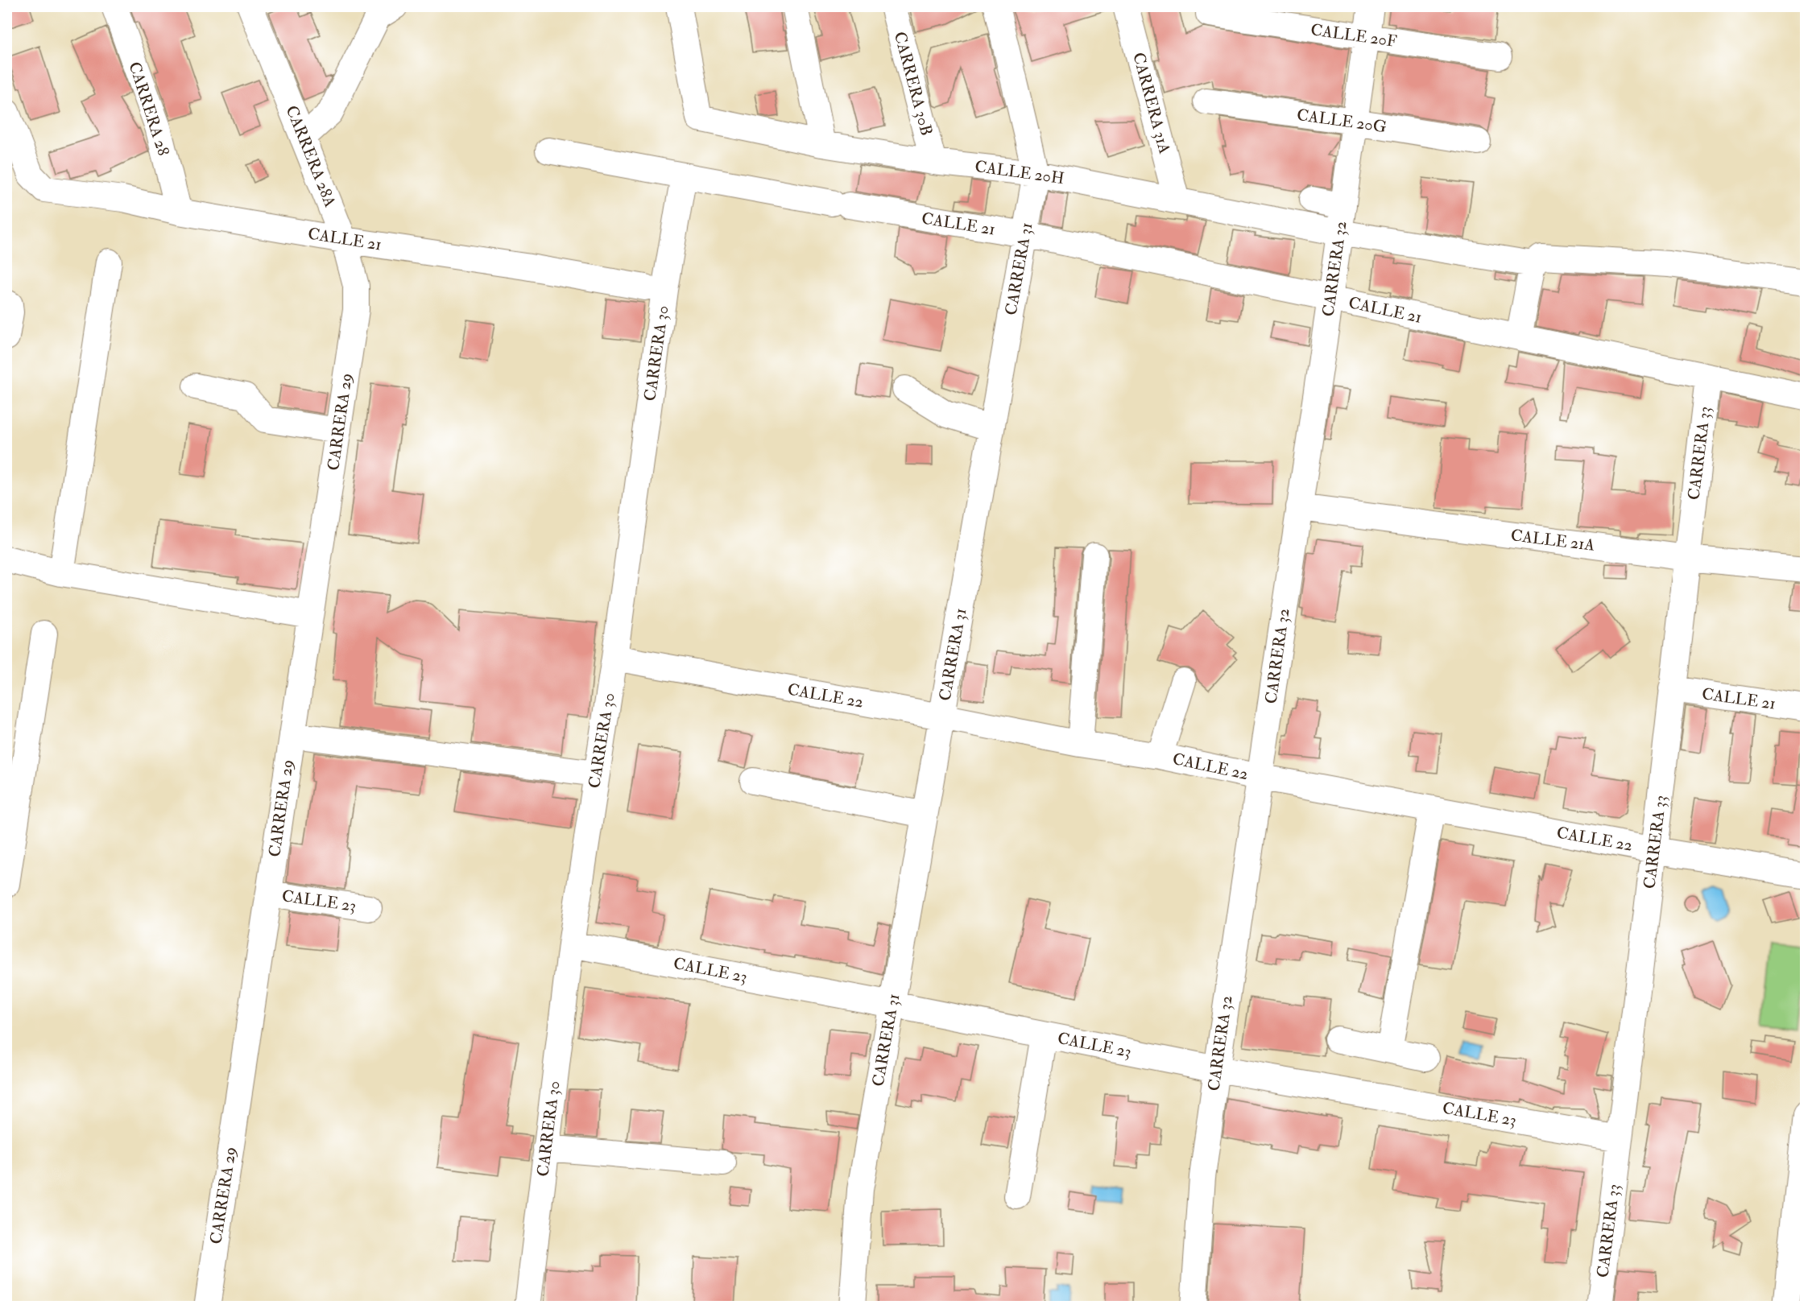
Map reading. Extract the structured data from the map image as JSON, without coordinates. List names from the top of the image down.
{
  "streets": {
    "street": [
      "CALLE 20F",
      "CARRERA 30B",
      "CARRERA 31A",
      "CARRERA 28",
      "CALLE 20G",
      "CARRERA 28A",
      "CALLE 20H",
      "CALLE 21",
      "CARRERA 31",
      "CARRERA 32",
      "CARRERA 30",
      "CARRERA 29",
      "CARRERA 33",
      "CALLE 21A",
      "CALLE 22",
      "CALLE 23"
    ]
  },
  "crossings": [
    ["CALLE 20F", "CARRERA 32"],
    ["CARRERA 30B", "CALLE 20H"],
    ["CARRERA 31A", "CALLE 20H"],
    ["CARRERA 28", "CALLE 21"],
    ["CALLE 20G", "CARRERA 32"],
    ["CARRERA 28A", "CALLE 21"],
    ["CARRERA 28A", "CARRERA 29"],
    ["CALLE 20H", "CARRERA 31"],
    ["CALLE 20H", "CARRERA 32"],
    ["CALLE 21", "CARRERA 31"],
    ["CALLE 21", "CARRERA 32"],
    ["CALLE 21", "CARRERA 30"],
    ["CALLE 21", "CARRERA 33"],
    ["CARRERA 31", "CALLE 22"],
    ["CARRERA 31", "CALLE 23"],
    ["CARRERA 32", "CALLE 21A"],
    ["CARRERA 32", "CALLE 22"],
    ["CARRERA 32", "CALLE 23"],
    ["CARRERA 30", "CALLE 22"],
    ["CARRERA 30", "CALLE 23"],
    ["CARRERA 29", "CALLE 23"],
    ["CARRERA 33", "CALLE 21A"],
    ["CARRERA 33", "CALLE 22"],
    ["CARRERA 33", "CALLE 23"]
  ]
}
